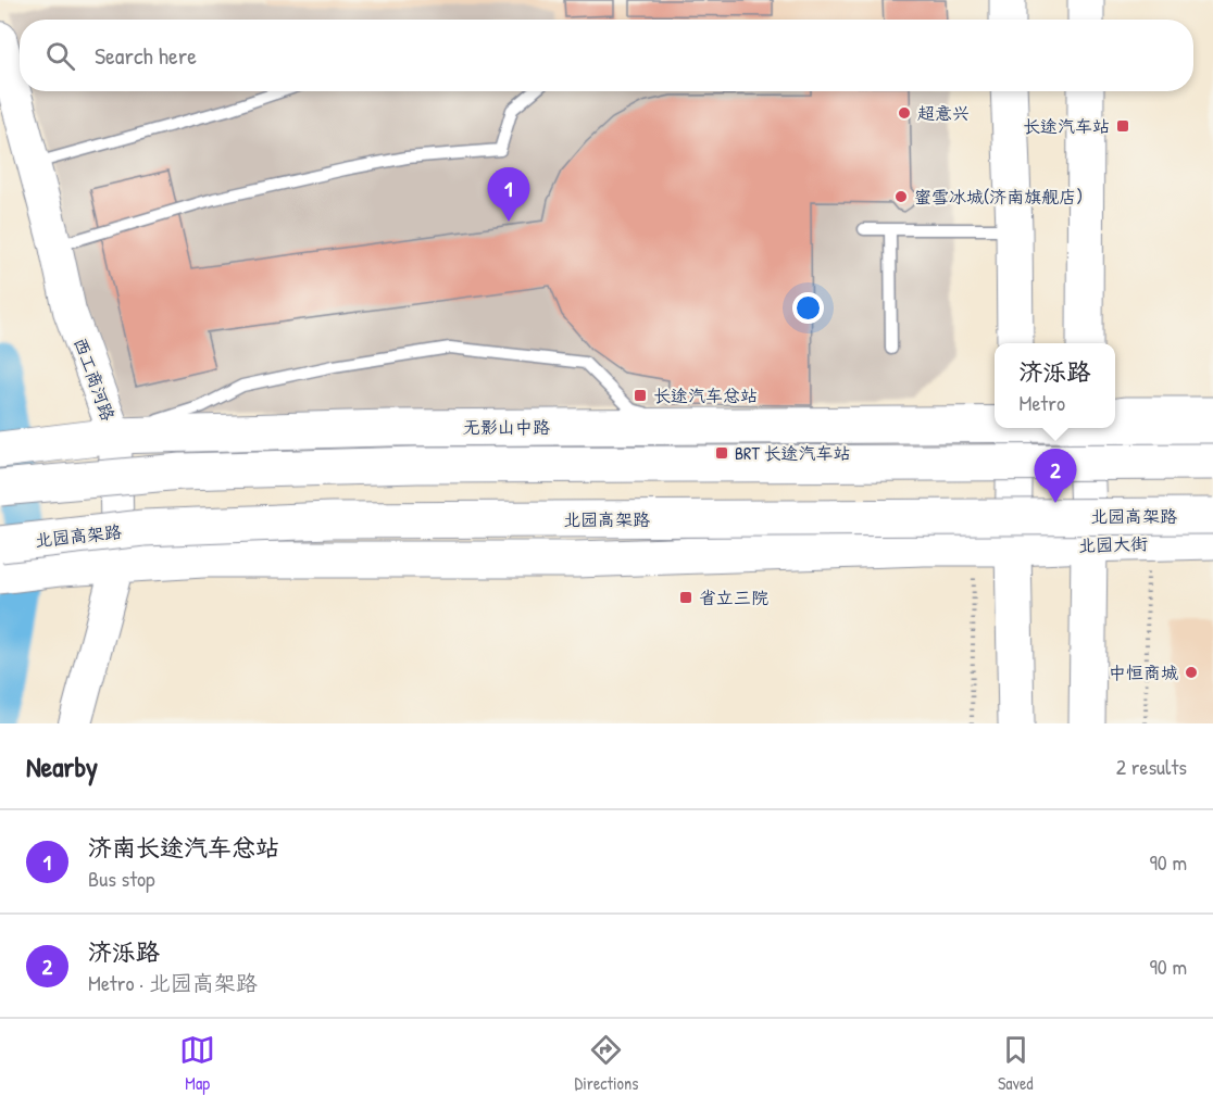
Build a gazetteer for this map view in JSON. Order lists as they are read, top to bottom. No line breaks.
{"streets":{"main road":["西工商河路","无影山中路","北园高架路","北园大街"]},"crossings":[["西工商河路","无影山中路"]],"places":{"other":["超意兴","蜜雪冰城(济南旗舰店)","中恒商城"],"transit":["长途汽车站","长途汽车总站","BRT 长途汽车站","省立三院"]},"page":{"search":"Search here","pins":["1","2"],"popup":["济泺路","Metro"],"heading":["Nearby","2 results"],"list":[{"mark":"1","name":"济南长途汽车总站","note":"Bus stop","value":"90 m"},{"mark":"2","name":"济泺路","note":"Metro · 北园高架路","value":"90 m"}],"nav":["Map","Directions","Saved"]}}
